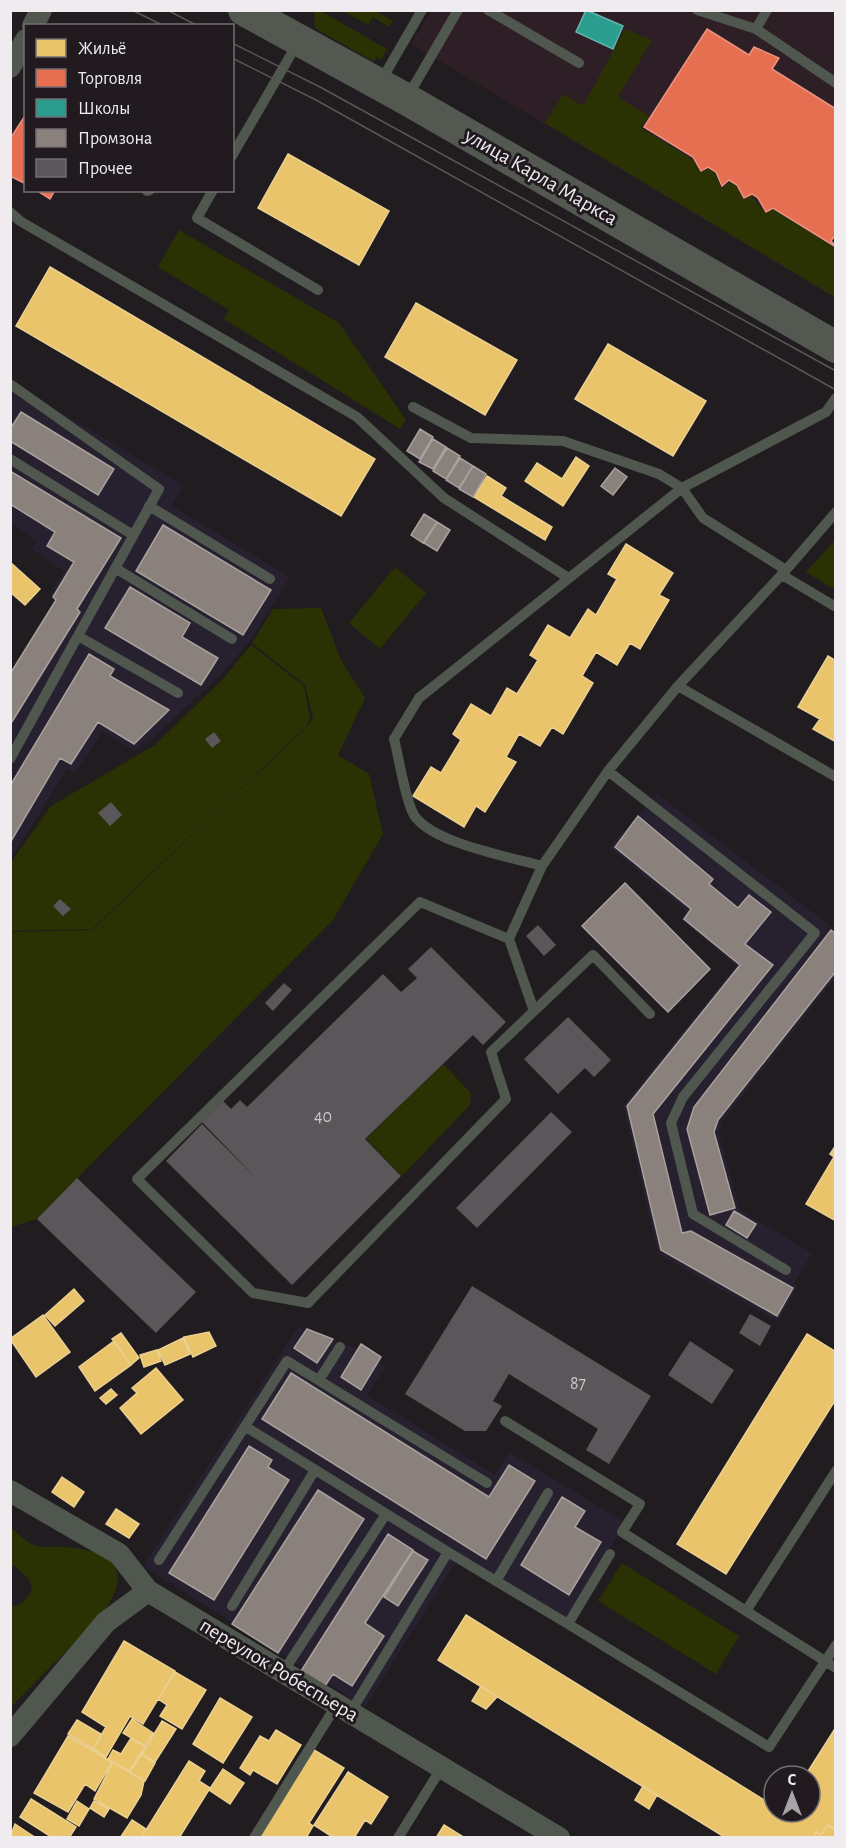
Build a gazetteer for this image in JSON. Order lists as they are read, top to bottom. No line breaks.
{"streets":{"main road":["улица Карла Маркса"],"street":["переулок Робеспьера"]},"house_numbers":["40","87"],"legend":["Жильё","Торговля","Школы","Промзона","Прочее"],"north":"top"}
